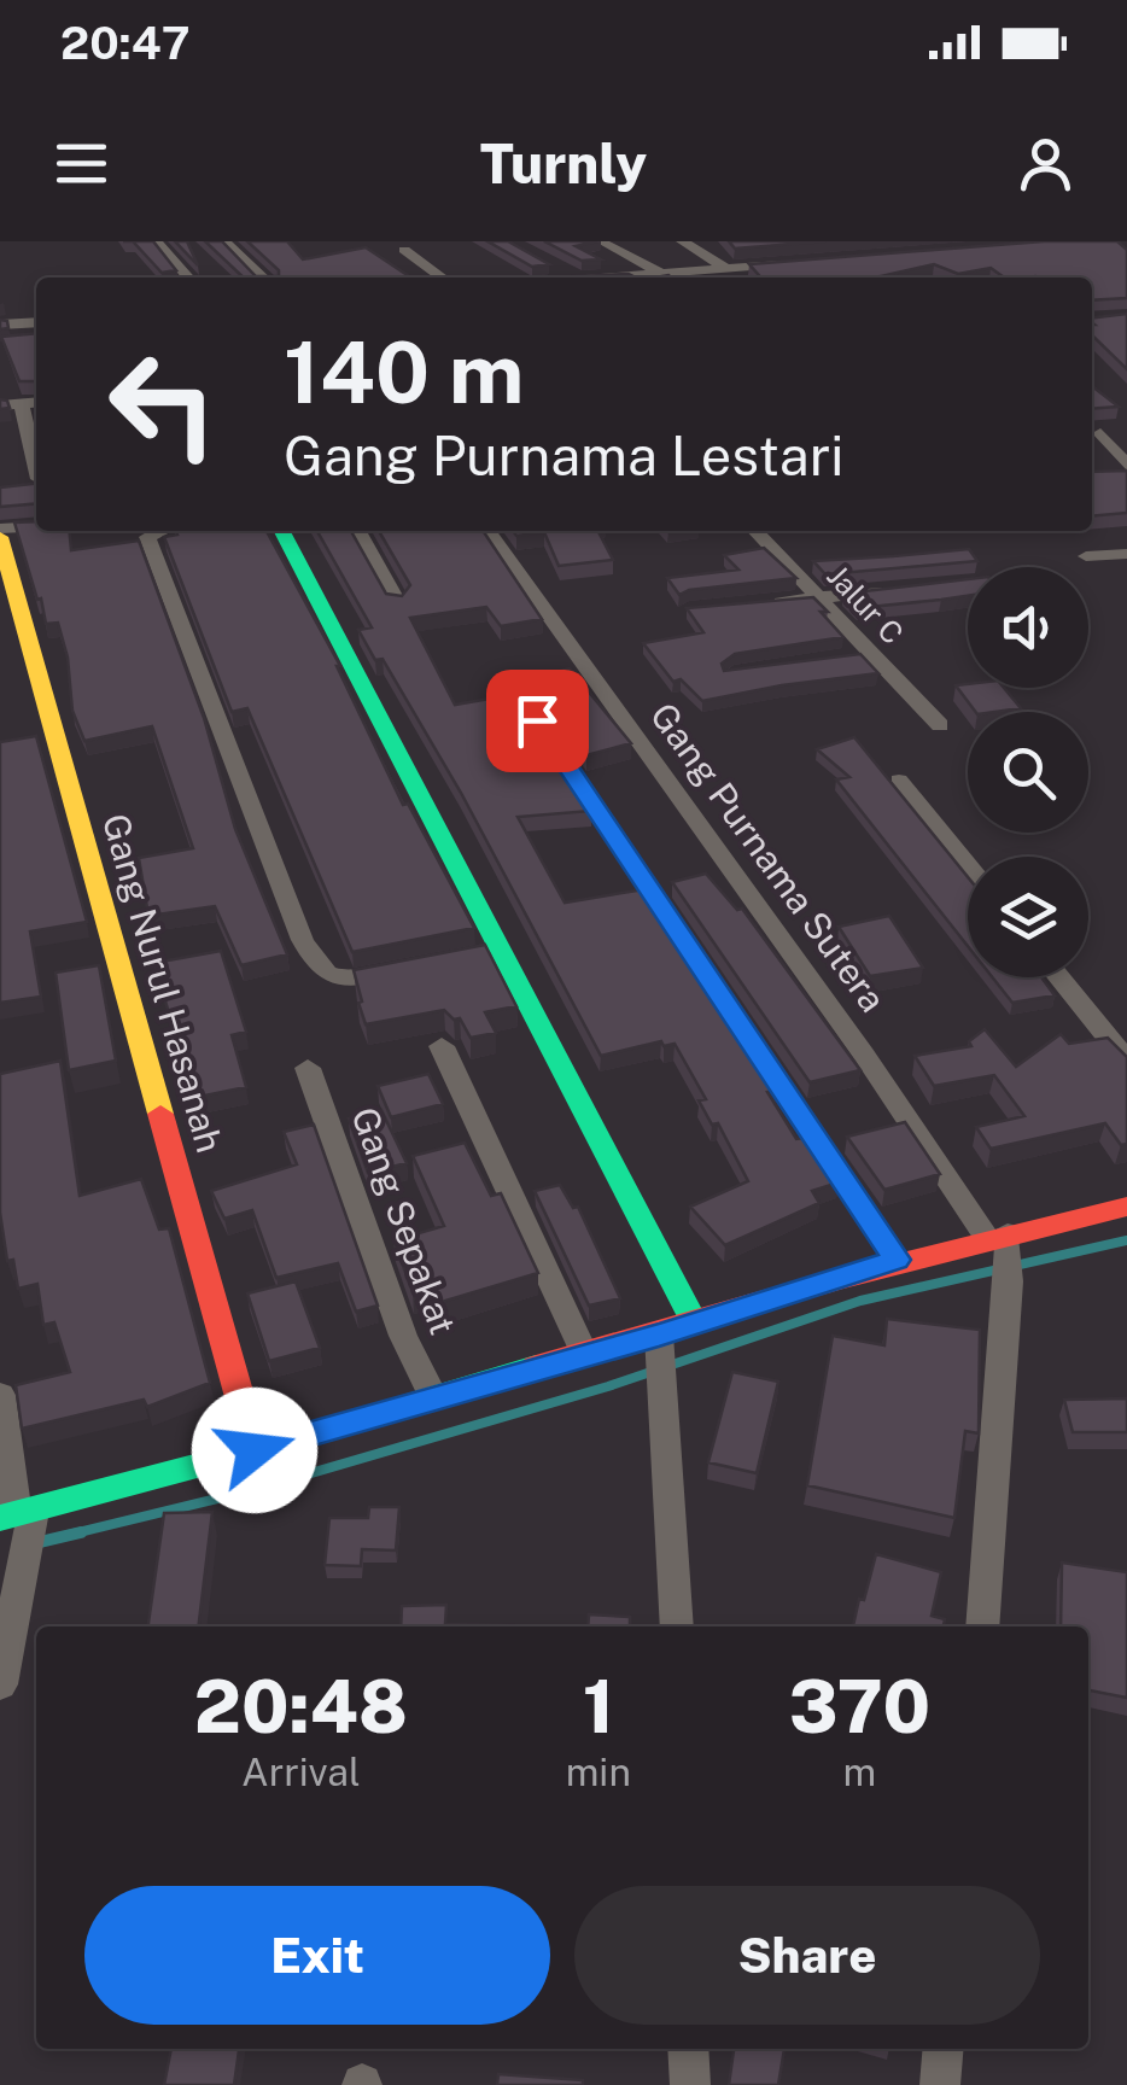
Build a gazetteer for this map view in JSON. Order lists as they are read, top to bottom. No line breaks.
{"streets":{"street":["Jalur C","Gang Purnama Sutera","Gang Nurul Hasanah","Gang Sepakat"]},"page":{"status":"20:47","header":"Turnly","turn":["140 m","Gang Purnama Lestari"],"eta":["20:48","Arrival","1","min","370","m"],"buttons":["Exit","Share"]}}
